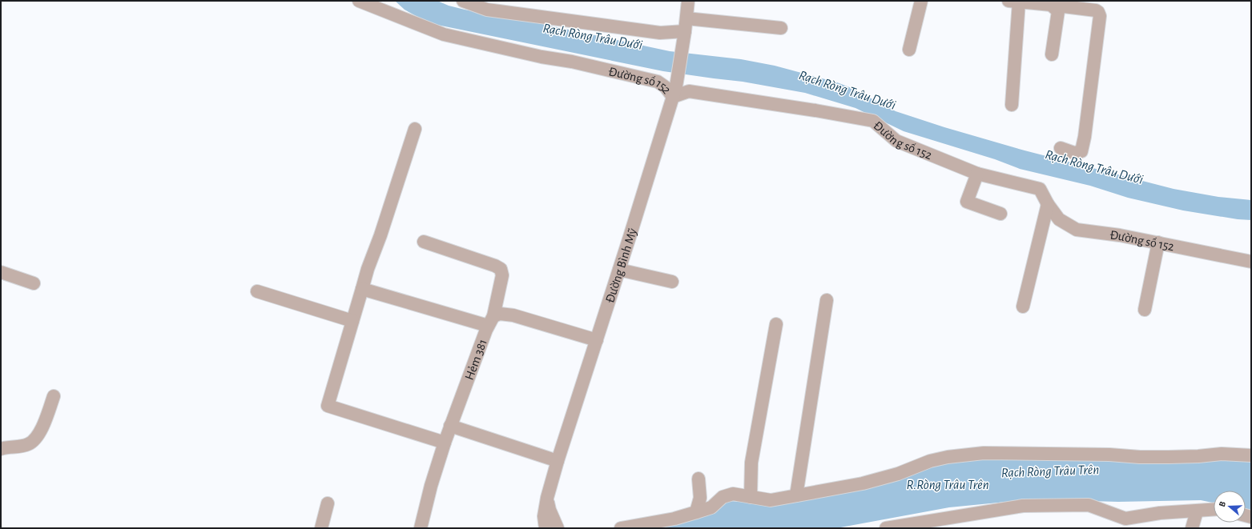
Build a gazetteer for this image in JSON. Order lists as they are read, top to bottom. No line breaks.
{"streets":{"street":["Đường số 152","Đường Bình Mỹ","Hẻm 381"]},"crossings":[["Đường số 152","Đường Bình Mỹ"]],"water":["Rạch Ròng Trâu Dưới","Rạch Ròng Trâu Trên","R.Ròng Trâu Trên"],"north":"left"}
